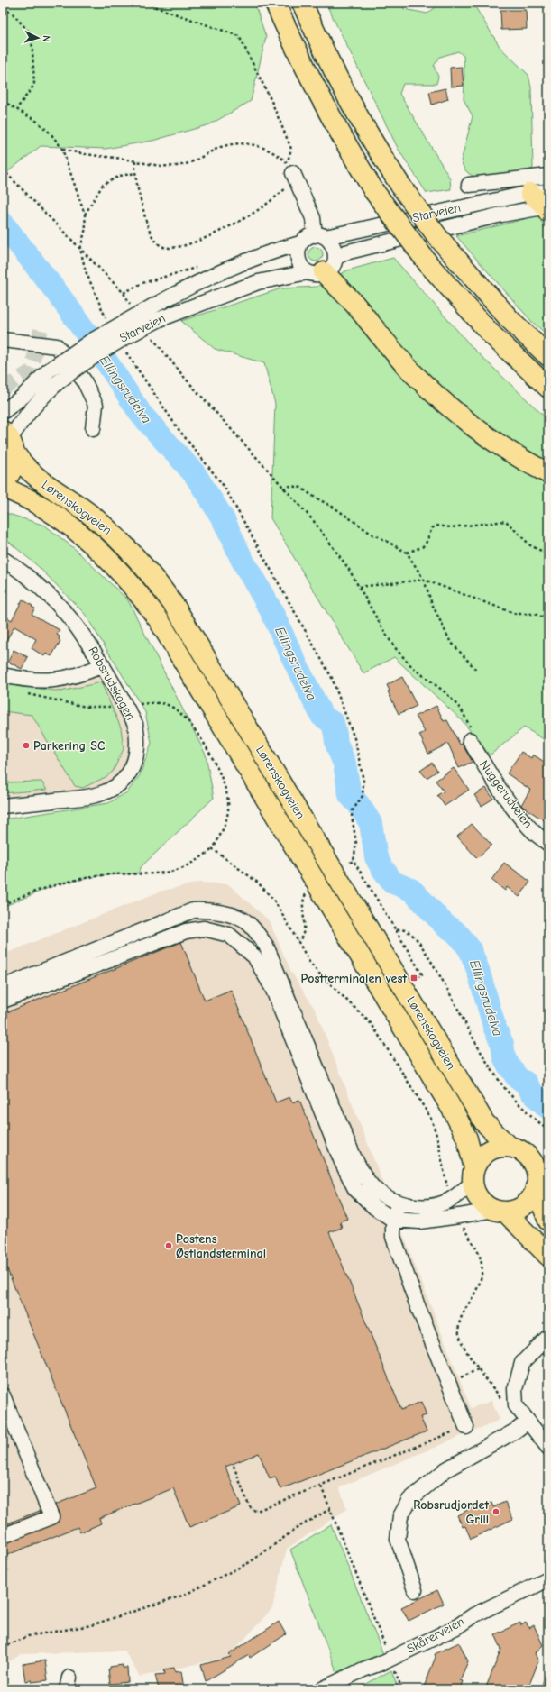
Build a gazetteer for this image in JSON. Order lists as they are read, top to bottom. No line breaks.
{"streets":{"highway":["Lørenskogveien"],"street":["Starveien","Robsrudskogen","Nuggerudveien","Skårerveien"]},"crossings":[["Starveien","Lørenskogveien"]],"water":["Ellingsrudelva"],"places":{"other":["Parkering SC","Postens Østlandsterminal","Robsrudjordet Grill"],"transit":["Postterminalen vest"]},"north":"right"}
